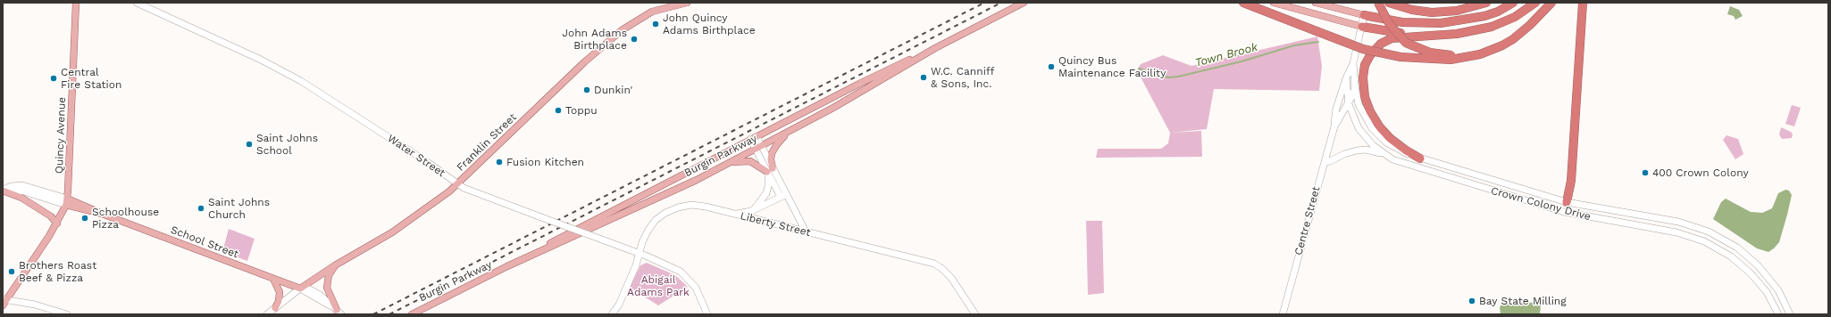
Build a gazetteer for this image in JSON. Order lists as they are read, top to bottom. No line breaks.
{"streets":{"main road":["Quincy Avenue","Franklin Street","Burgin Parkway","School Street"],"street":["Water Street","Crown Colony Drive","Centre Street","Liberty Street"]},"crossings":[["Quincy Avenue","School Street"],["Franklin Street","Water Street"],["Franklin Street","School Street"],["Water Street","Liberty Street"],["Crown Colony Drive","Centre Street"]],"water":["Town Brook"],"parks":["Abigail Adams Park"],"places":["John Quincy Adams Birthplace","John Adams Birthplace","Quincy Bus Maintenance Facility","W.C. Canniff & Sons, Inc.","Central Fire Station","Dunkin'","Toppu","Saint Johns School","Fusion Kitchen","400 Crown Colony","Saint Johns Church","Schoolhouse Pizza","Brothers Roast Beef & Pizza","Bay State Milling"]}
